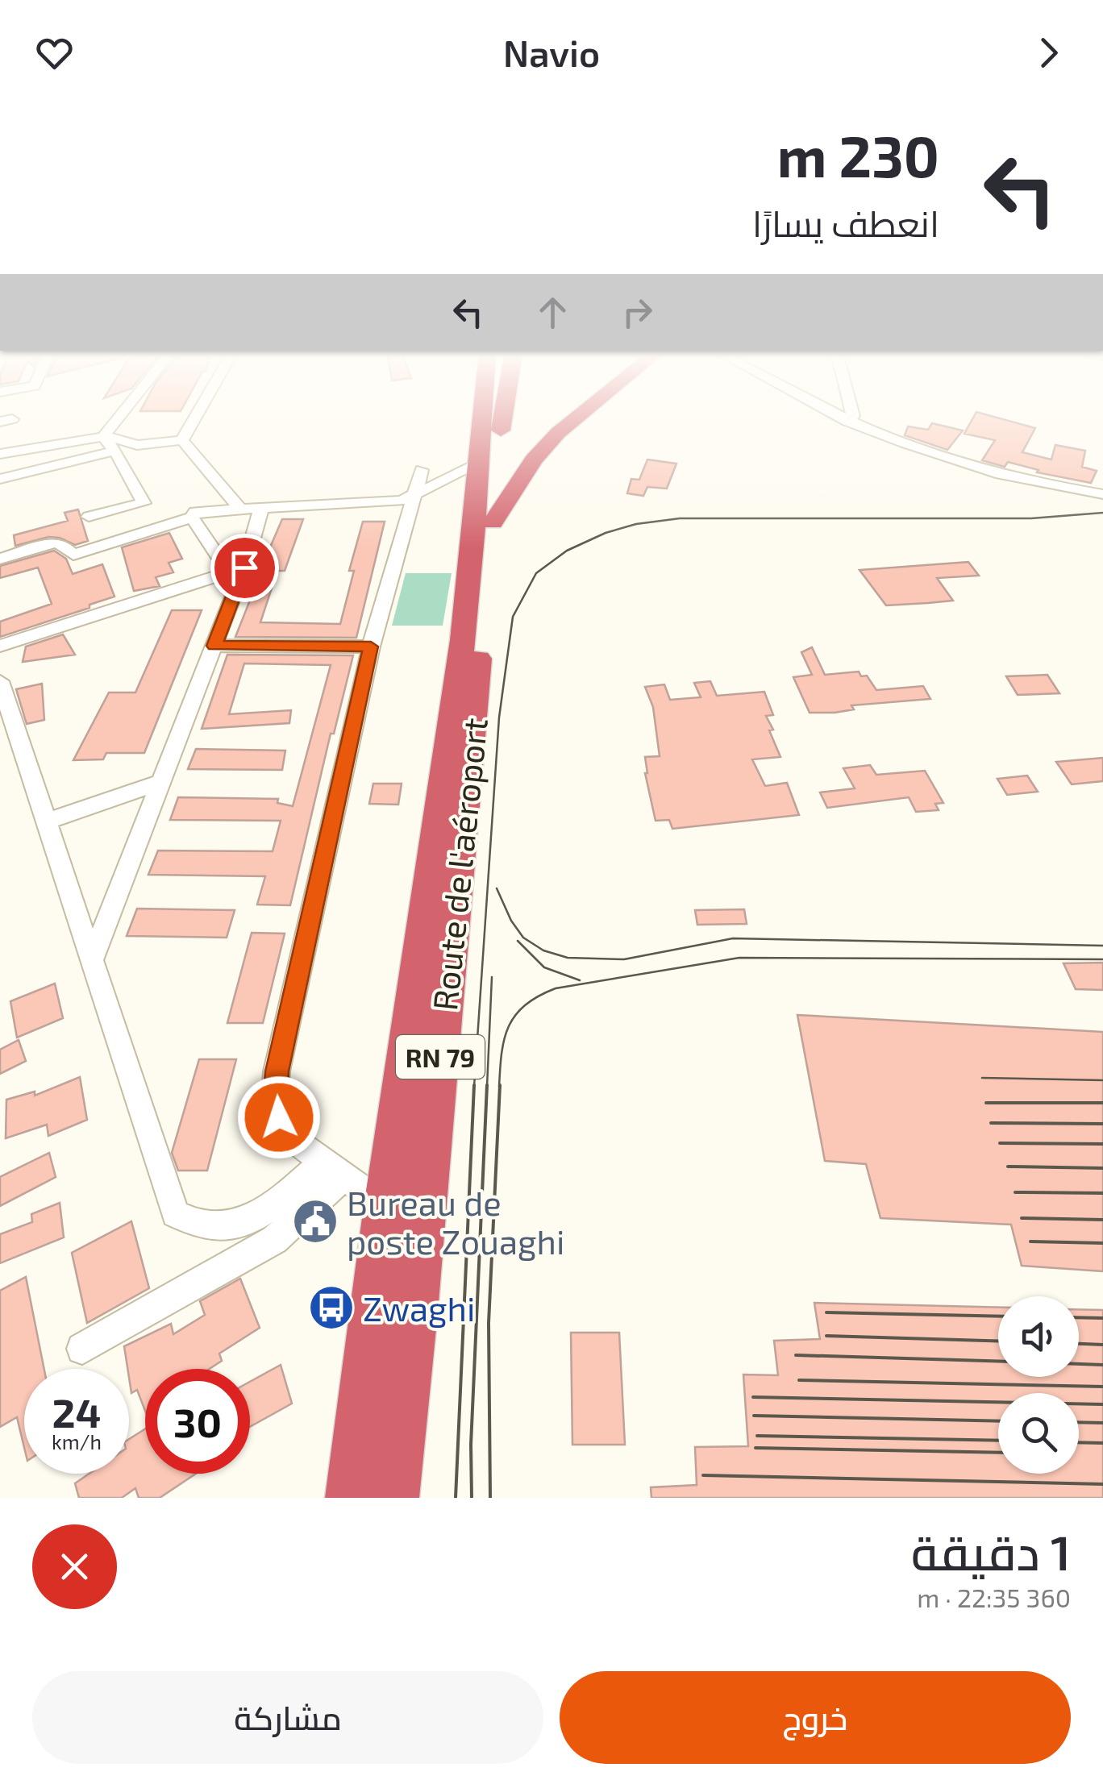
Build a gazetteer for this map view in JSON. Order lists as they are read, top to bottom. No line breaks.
{"streets":{"highway":["Route de l'aéroport","RN 79"]},"crossings":[["Route de l'aéroport","RN 79"]],"places":{"public building":["Bureau de poste Zouaghi"],"bus stop":["Zwaghi"]},"page":{"header":"Navio","turn":["230 m","انعطف يسارًا"],"speed":"24 km/h","limit":"30","heading":["1 دقيقة","360 m · 22:35"],"buttons":["خروج","مشاركة"]}}
